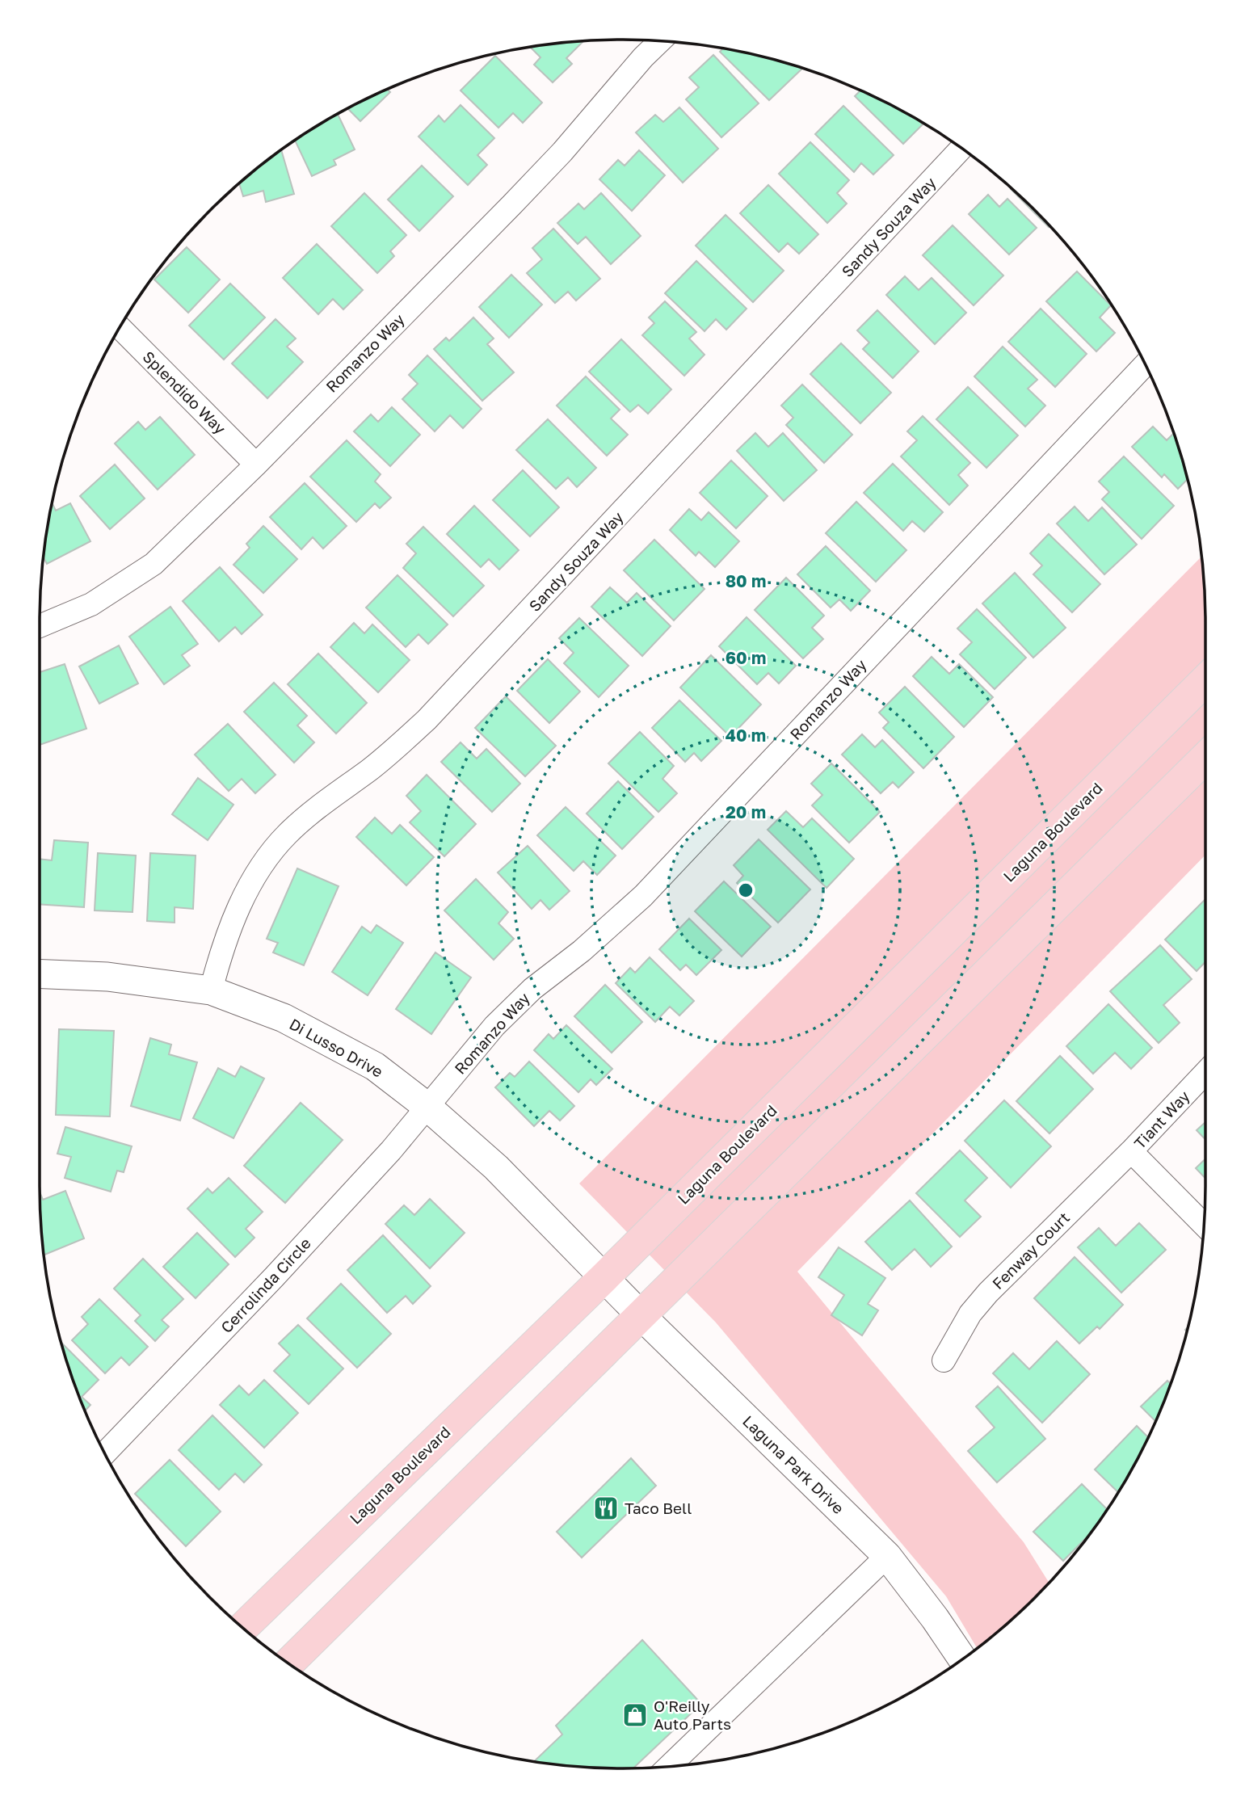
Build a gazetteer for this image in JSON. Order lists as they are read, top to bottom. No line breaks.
{"streets":{"main road":["Laguna Boulevard"],"street":["Sandy Souza Way","Romanzo Way","Splendido Way","Di Lusso Drive","Tiant Way","Fenway Court","Cerrolinda Circle","Laguna Park Drive"]},"crossings":[["Sandy Souza Way","Di Lusso Drive"],["Romanzo Way","Splendido Way"],["Romanzo Way","Di Lusso Drive"],["Romanzo Way","Cerrolinda Circle"],["Laguna Boulevard","Di Lusso Drive"],["Laguna Boulevard","Laguna Park Drive"],["Di Lusso Drive","Cerrolinda Circle"],["Di Lusso Drive","Laguna Park Drive"],["Tiant Way","Fenway Court"]],"places":{"restaurant":["Taco Bell"],"shop":["O'Reilly Auto Parts"]},"rings":["80 m","60 m","40 m","20 m"]}
